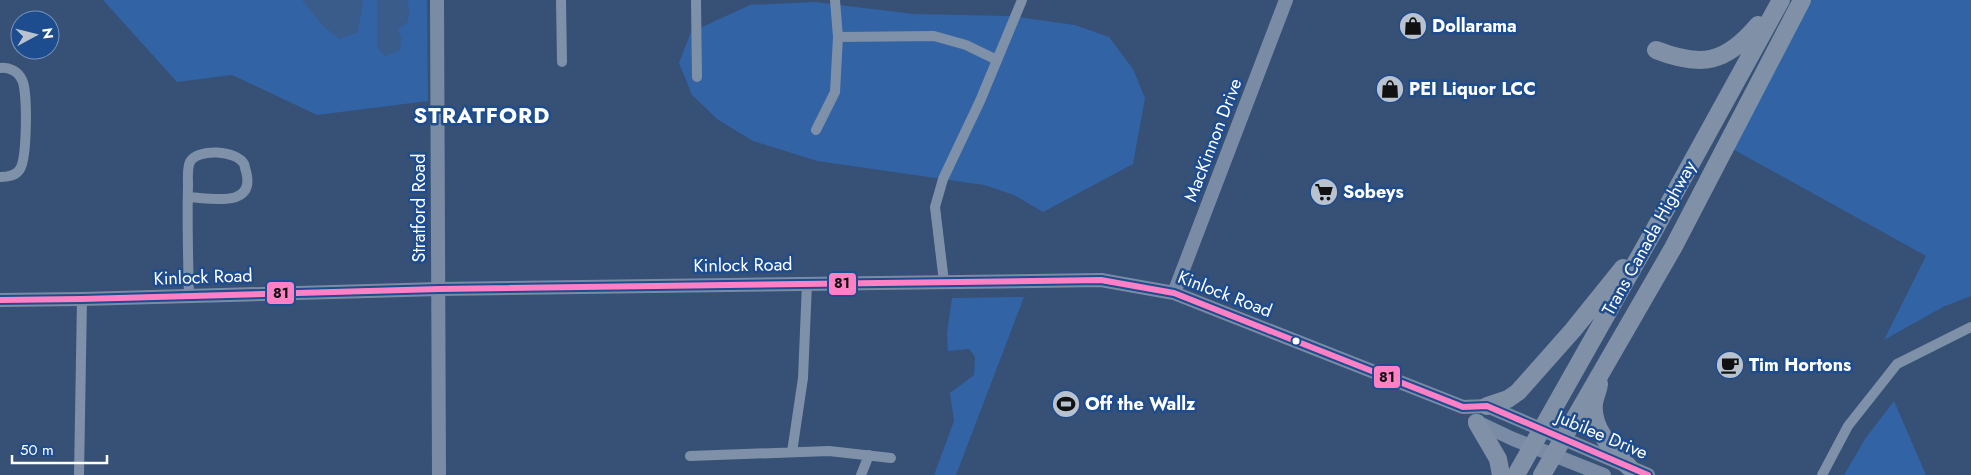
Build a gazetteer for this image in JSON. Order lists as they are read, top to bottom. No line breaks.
{"streets":{"highway":["Trans Canada Highway"],"street":["MacKinnon Drive","Stratford Road","Kinlock Road","Jubilee Drive"]},"crossings":[["MacKinnon Drive","Kinlock Road"],["Stratford Road","Kinlock Road"],["Trans Canada Highway","Kinlock Road"],["Trans Canada Highway","Jubilee Drive"],["Kinlock Road","Jubilee Drive"]],"districts":["STRATFORD"],"places":{"shop":["Dollarama","PEI Liquor LCC"],"supermarket":["Sobeys"],"cafe":["Tim Hortons"],"sports":["Off the Wallz"]},"lines":["transit line 81"],"scale_bar":"50 m","north":"right"}
